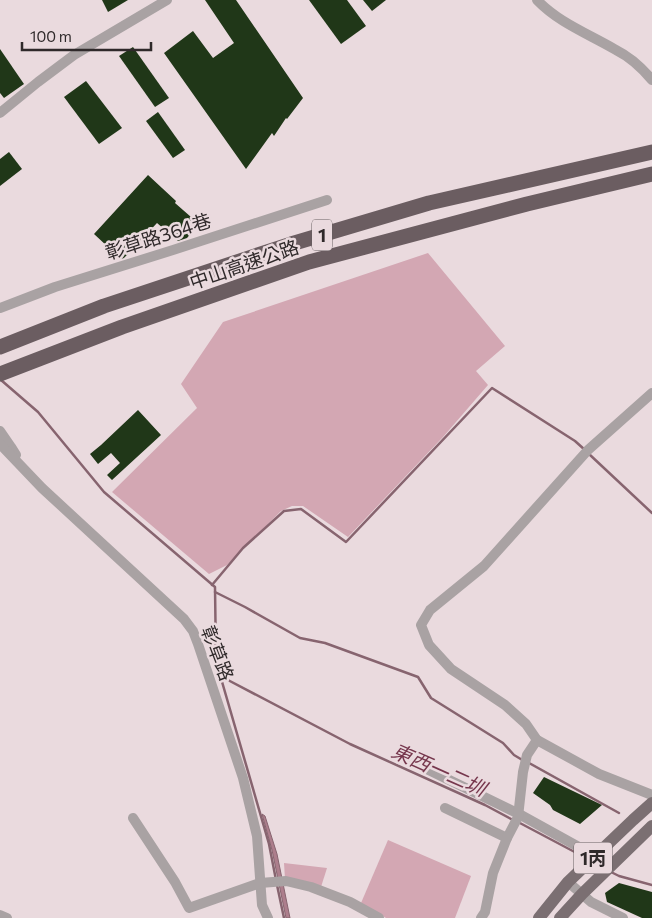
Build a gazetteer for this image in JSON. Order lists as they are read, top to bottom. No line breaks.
{"streets":{"highway":["1","中山高速公路"],"main road":["1丙"],"street":["彰草路364巷","彰草路"]},"water":["東西一二圳"],"scale_bar":"100 m"}
